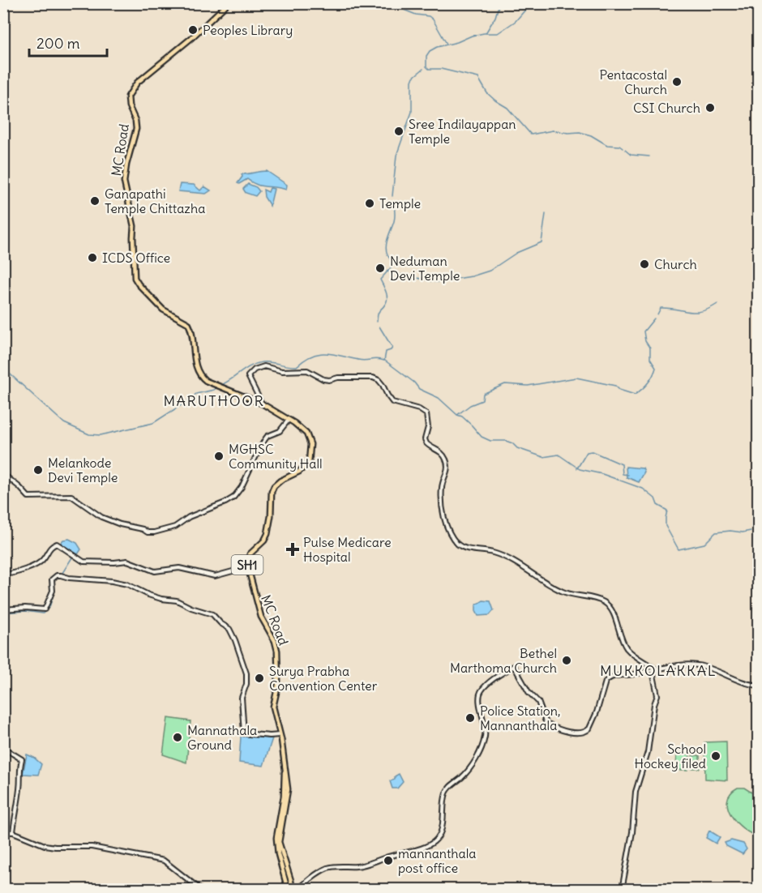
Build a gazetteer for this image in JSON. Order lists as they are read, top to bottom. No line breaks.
{"streets":{"main road":["MC Road","SH1"]},"districts":["MARUTHOOR","MUKKOLAKKAL"],"places":{"other":["Peoples Library","Pentacostal Church","CSI Church","Sree Indilayappan Temple","Ganapathi Temple Chittazha","Temple","ICDS Office","Church","Neduman Devi Temple","MGHSC Community Hall","Melankode Devi Temple","Bethel Marthoma Church","Surya Prabha Convention Center","Police Station, Mannanthala","Mannathala Ground","School Hockey filed","mannanthala post office"],"health":["Pulse Medicare Hospital"]},"scale_bar":"200 m"}
